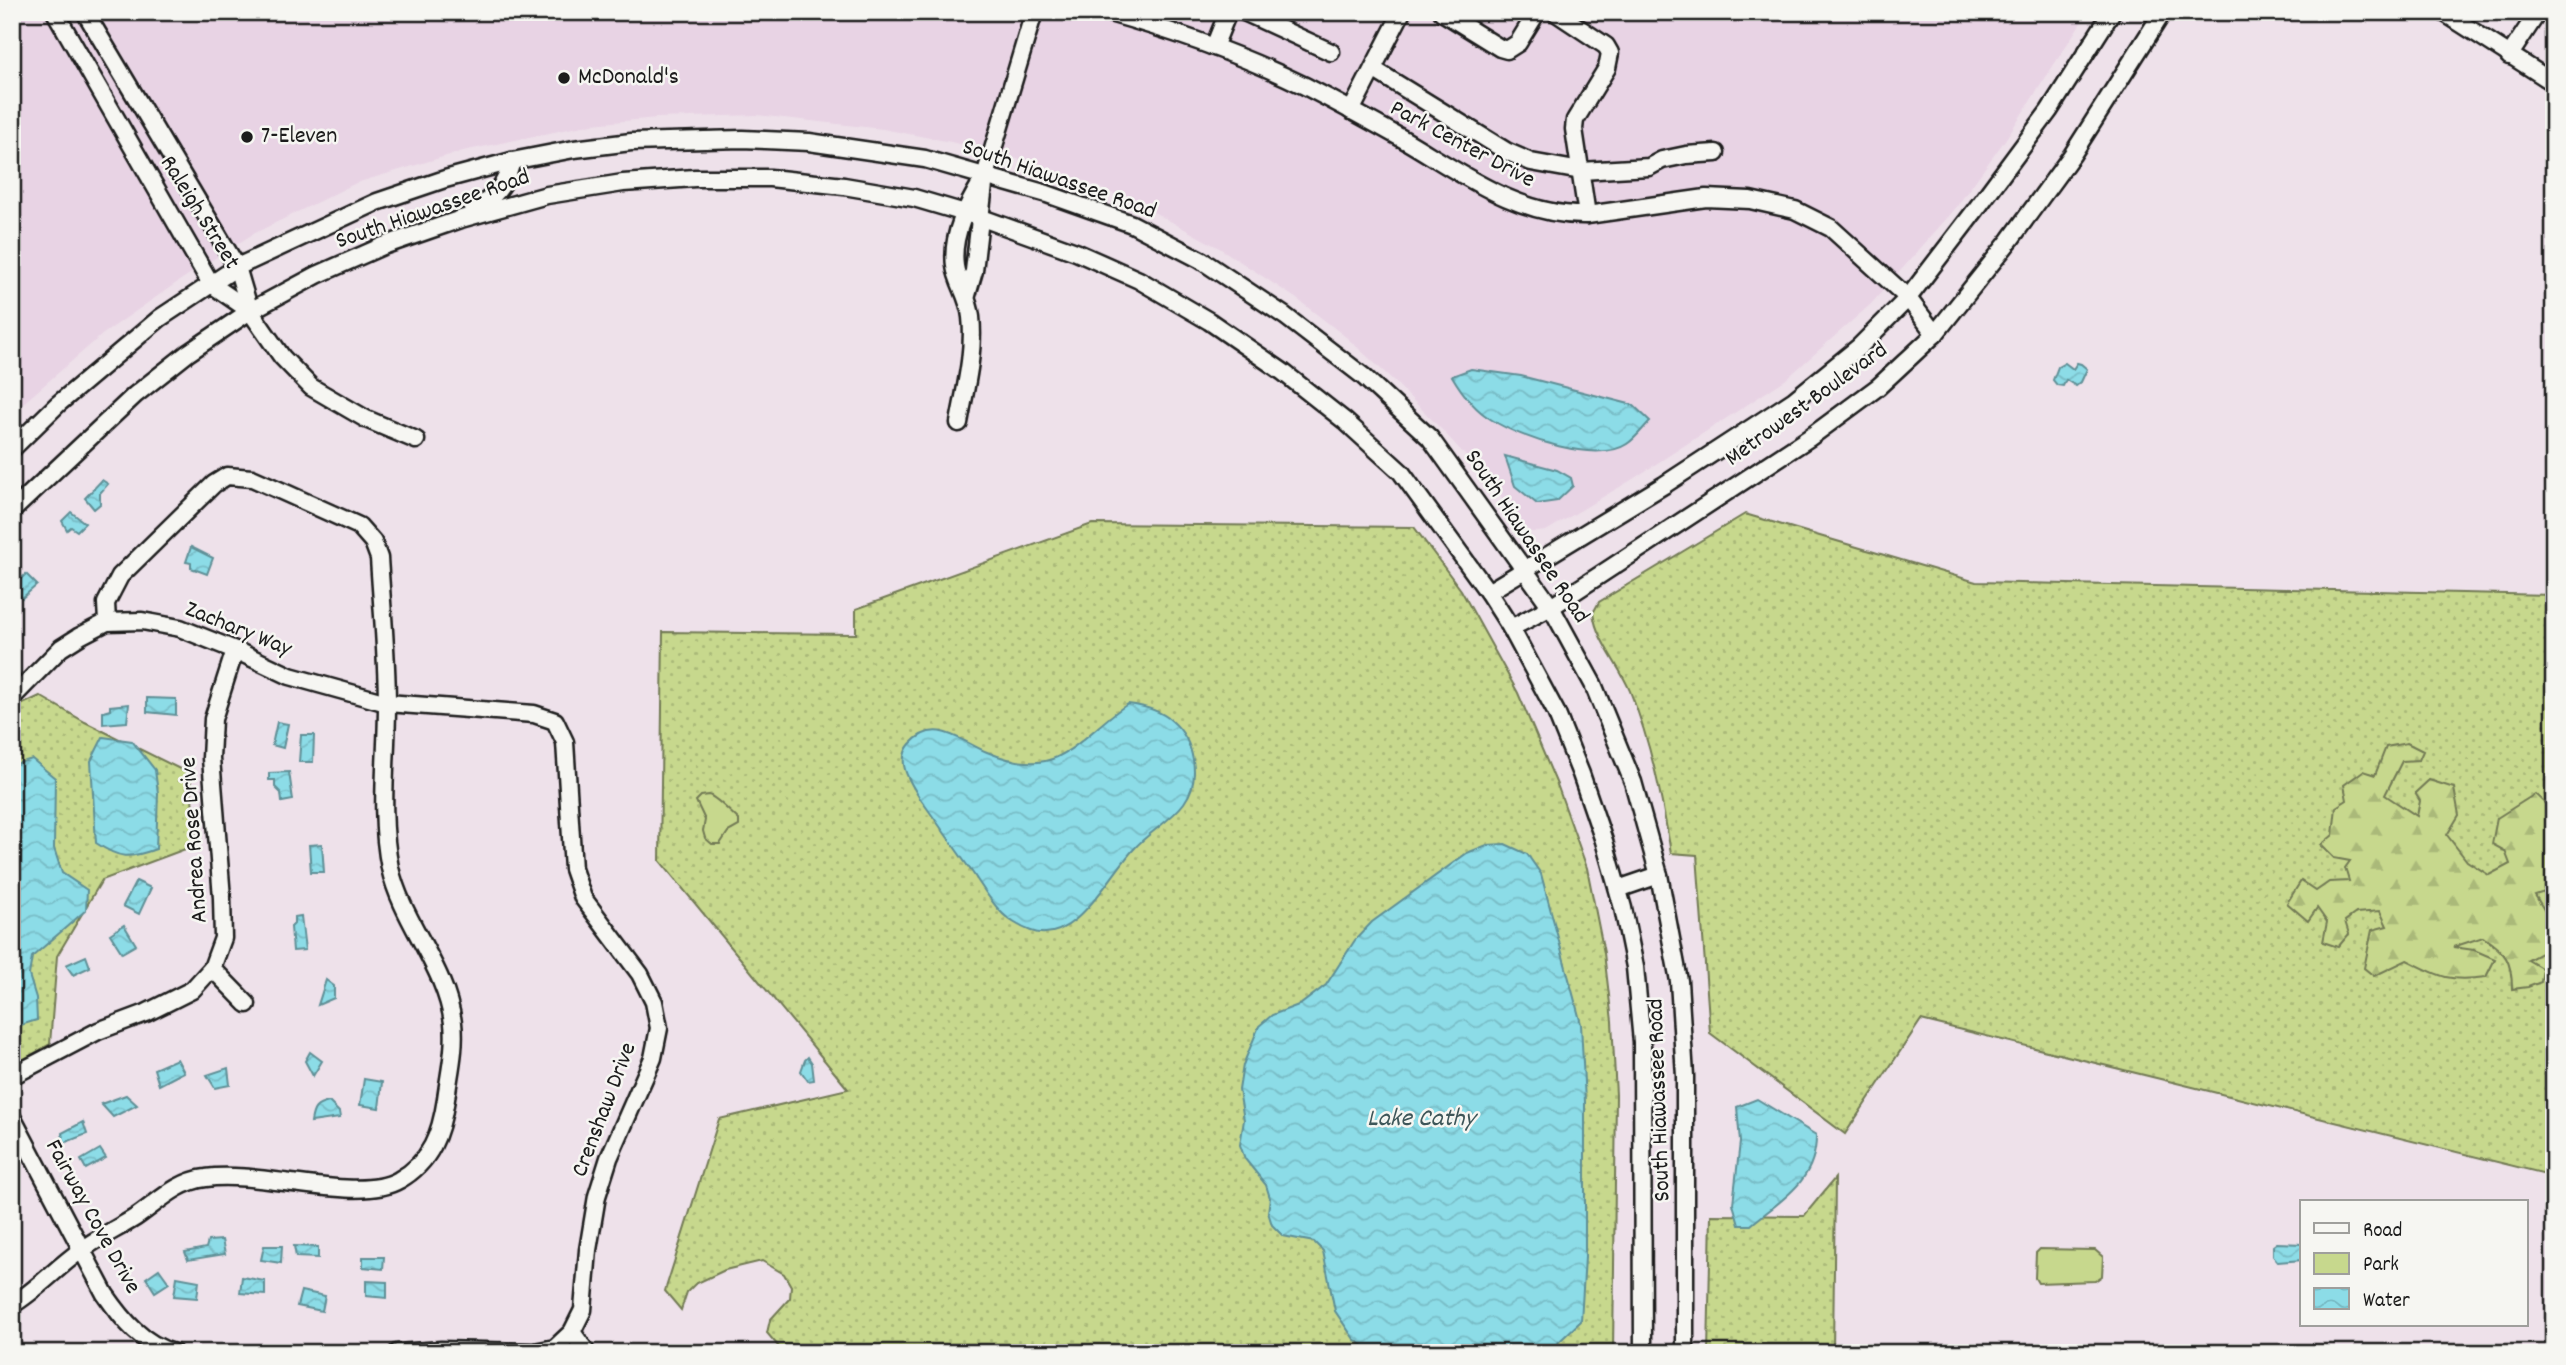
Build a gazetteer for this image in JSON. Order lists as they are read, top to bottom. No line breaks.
{"streets":{"street":["Park Center Drive","South Hiawassee Road","Raleigh Street","Metrowest Boulevard","Zachary Way","Andrea Rose Drive","Crenshaw Drive","Fairway Cove Drive"]},"crossings":[["Park Center Drive","Metrowest Boulevard"],["South Hiawassee Road","Raleigh Street"],["South Hiawassee Road","Metrowest Boulevard"],["Zachary Way","Andrea Rose Drive"],["Zachary Way","Crenshaw Drive"]],"water":["Lake Cathy"],"places":["McDonald's","7-Eleven"],"legend":["Road","Park","Water"]}
